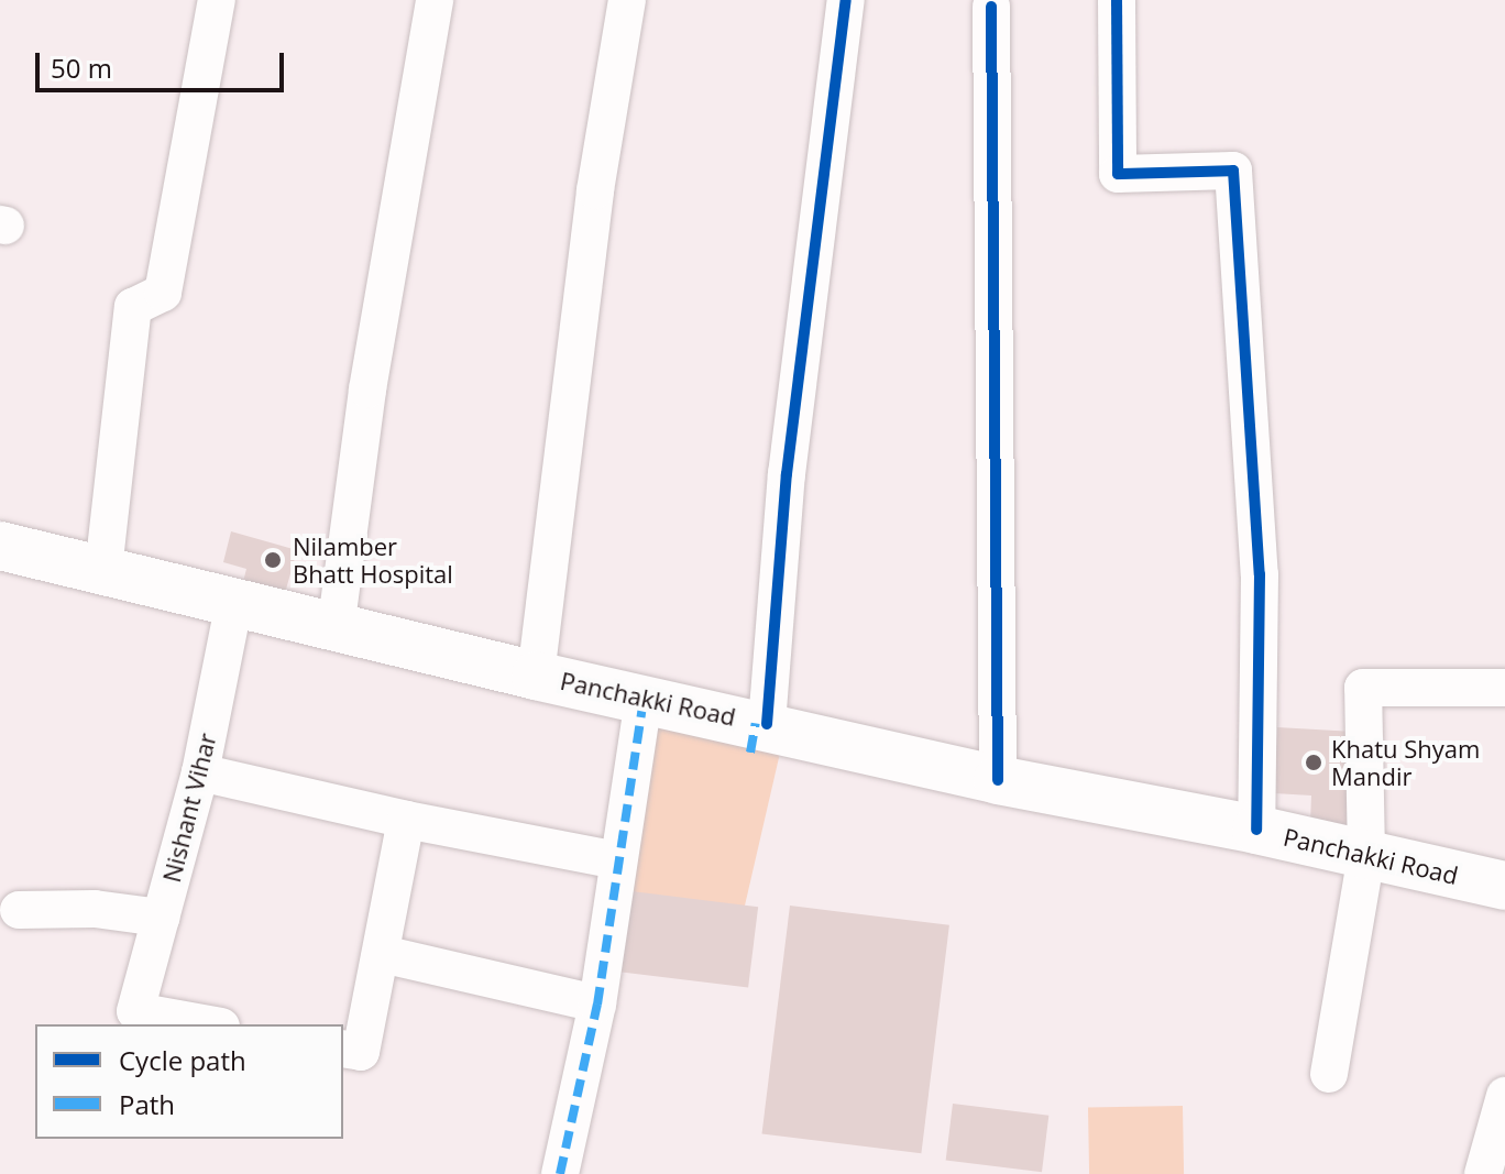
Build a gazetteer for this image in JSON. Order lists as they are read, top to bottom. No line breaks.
{"streets":{"main road":["Panchakki Road"],"street":["Nishant Vihar"]},"crossings":[["Panchakki Road","Nishant Vihar"]],"places":["Nilamber Bhatt Hospital","Khatu Shyam Mandir"],"legend":["Cycle path","Path"],"scale_bar":"50 m"}
